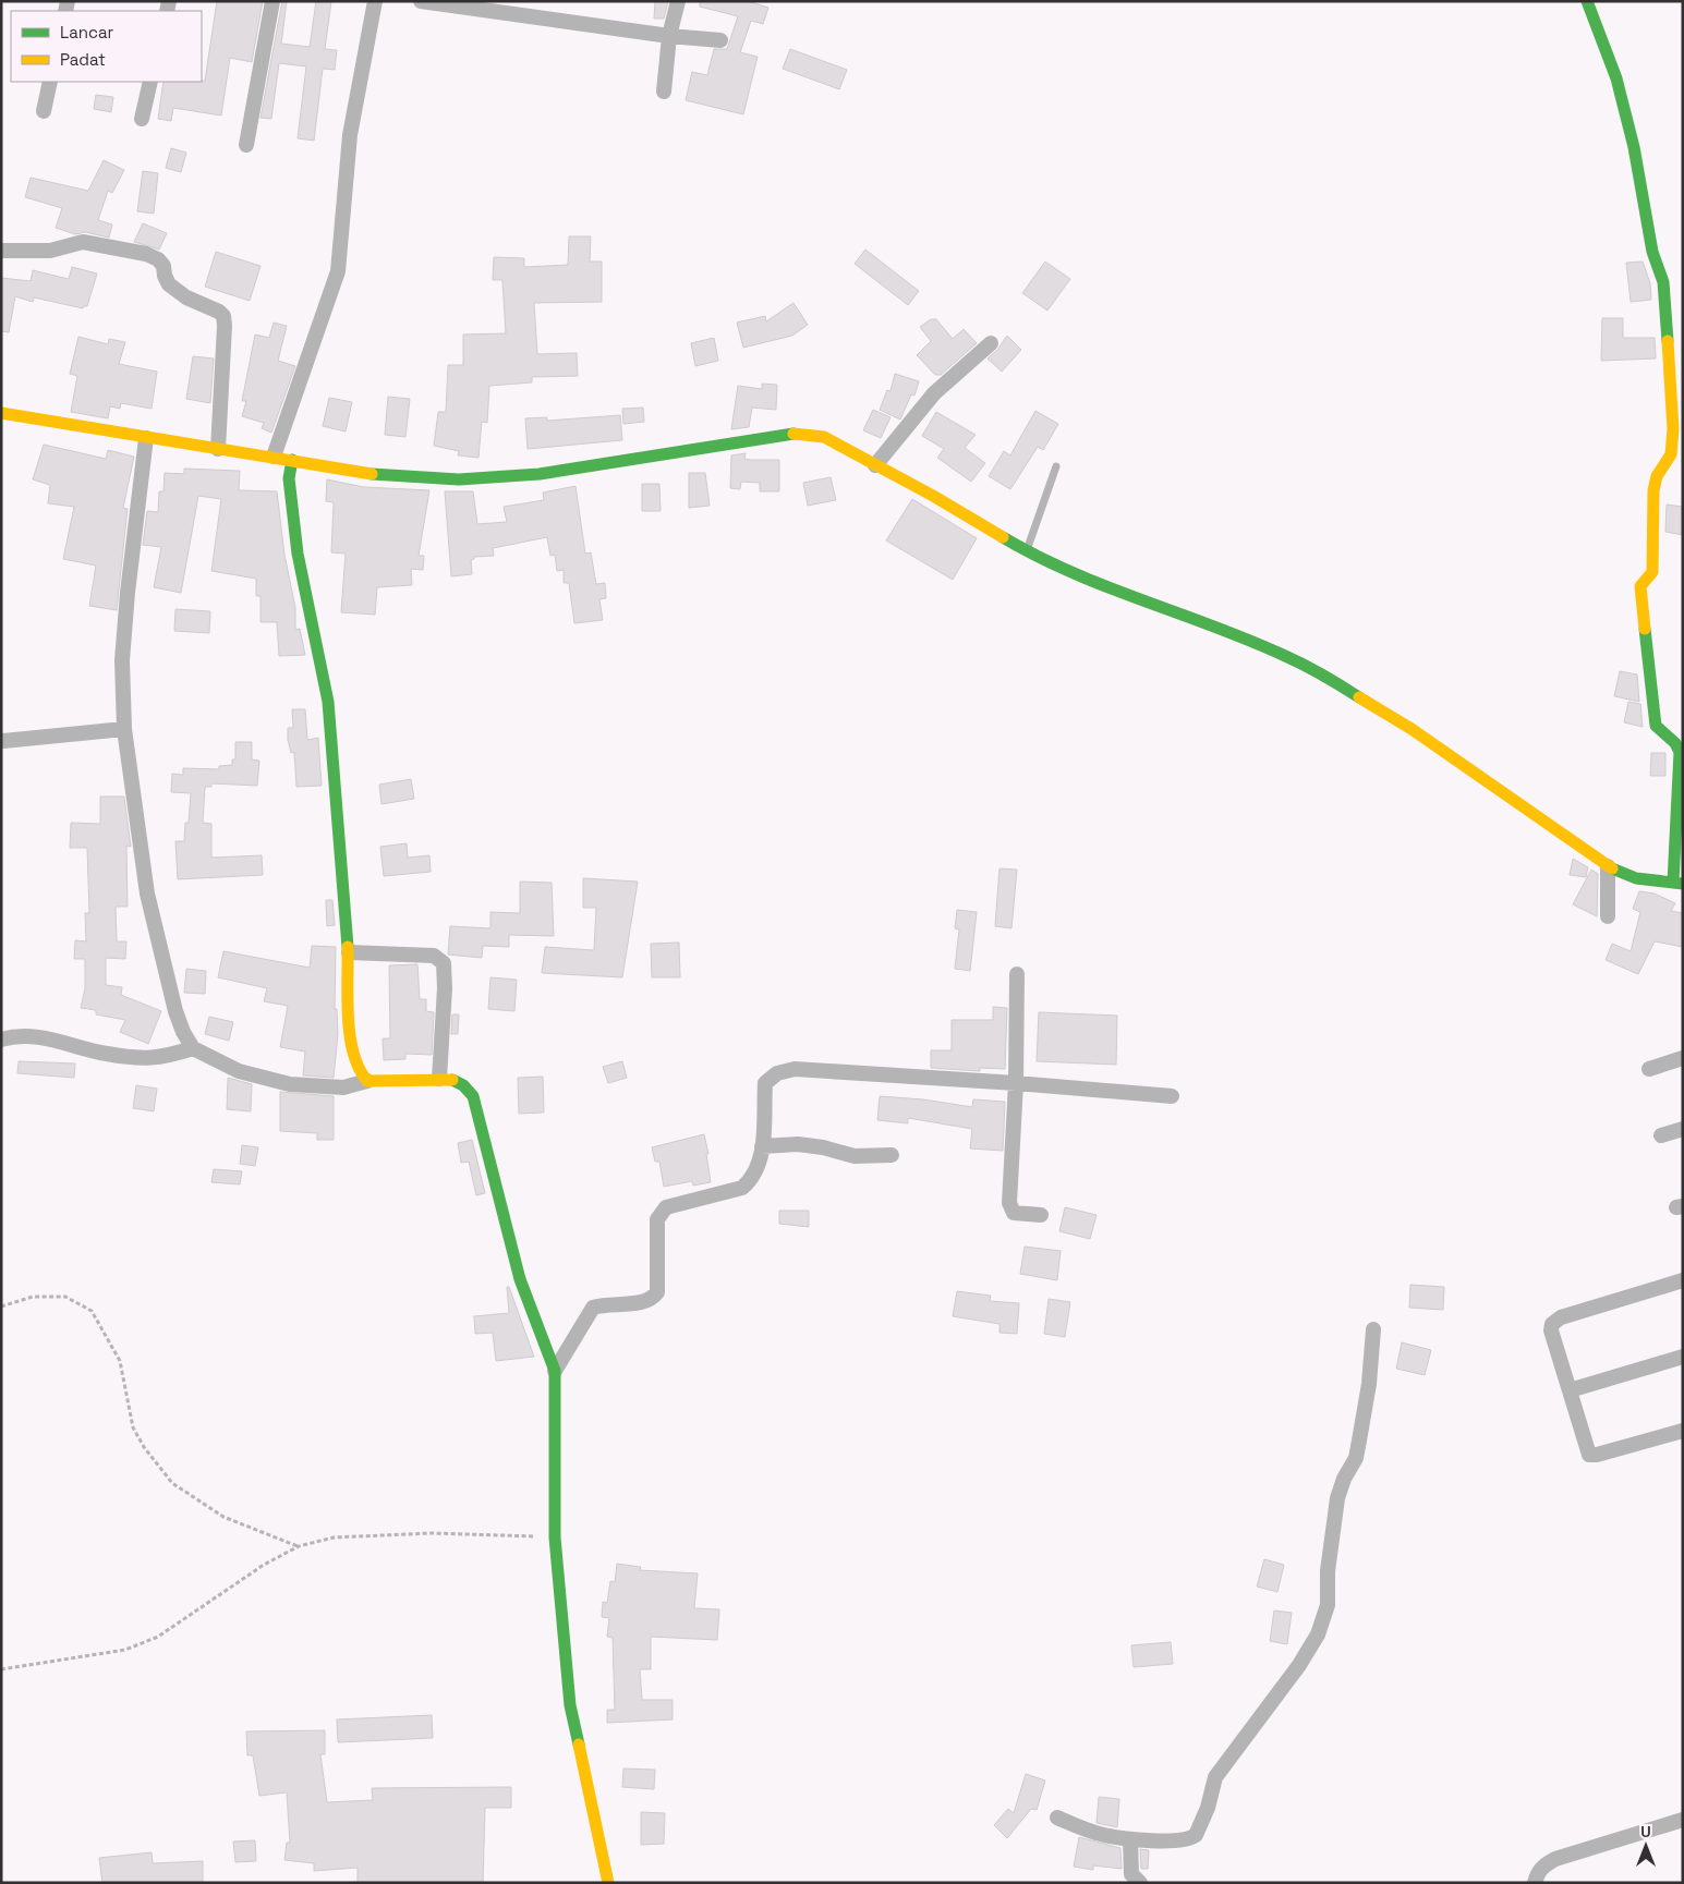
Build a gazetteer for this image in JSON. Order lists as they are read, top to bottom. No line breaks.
{"legend":["Lancar","Padat"],"north":"top"}
